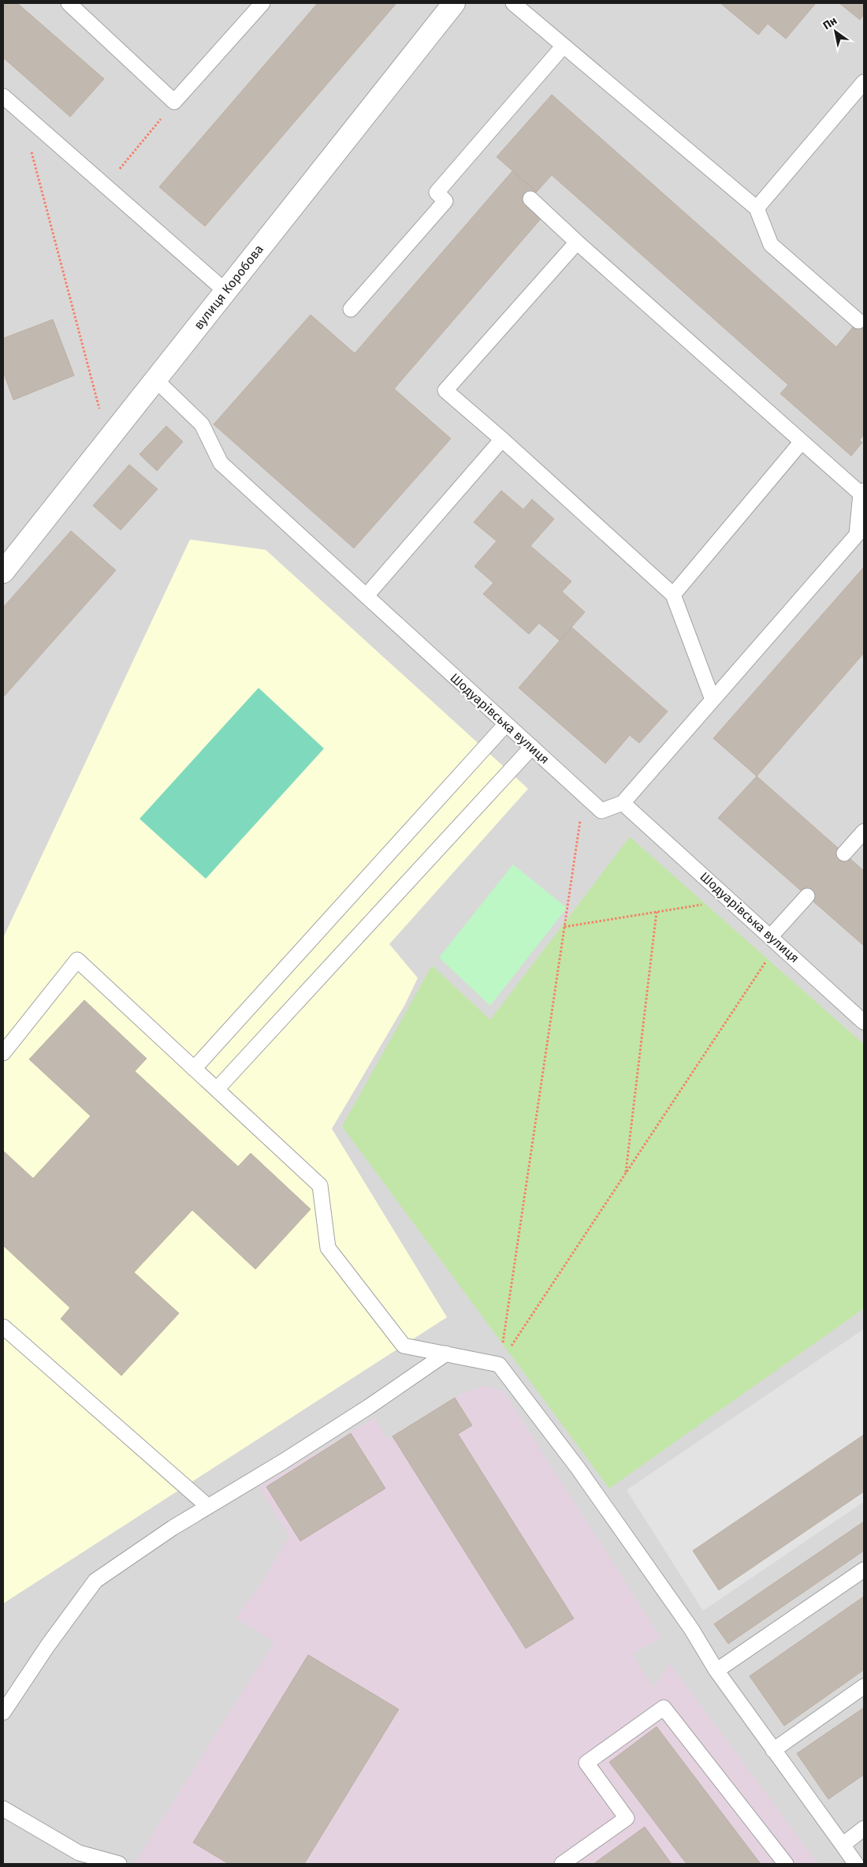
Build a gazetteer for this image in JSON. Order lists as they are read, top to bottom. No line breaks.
{"streets":{"street":["вулиця Коробова"],"lane":["Шодуарівська вулиця"]},"crossings":[["вулиця Коробова","Шодуарівська вулиця"]],"north":"top left"}
